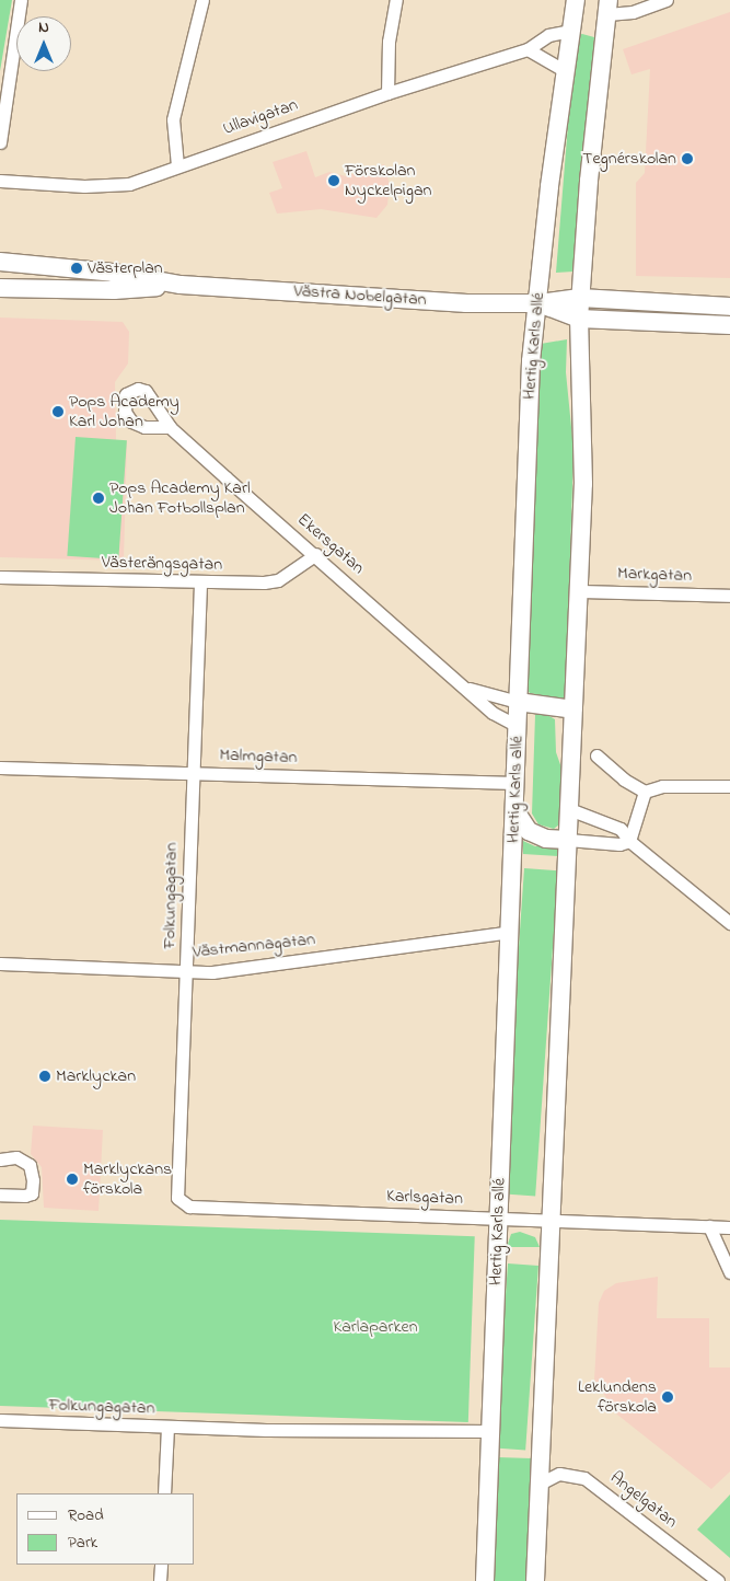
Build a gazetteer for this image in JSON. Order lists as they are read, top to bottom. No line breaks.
{"streets":{"main road":["Västra Nobelgatan","Hertig Karls allé"],"street":["Ullavigatan","Ekersgatan","Västerängsgatan","Markgatan","Malmgatan","Folkungagatan","Västmannagatan","Karlsgatan","Angelgatan"]},"crossings":[["Ullavigatan","Hertig Karls allé"],["Västra Nobelgatan","Hertig Karls allé"],["Hertig Karls allé","Ekersgatan"],["Hertig Karls allé","Malmgatan"],["Hertig Karls allé","Västmannagatan"],["Hertig Karls allé","Karlsgatan"],["Ekersgatan","Västerängsgatan"],["Västerängsgatan","Folkungagatan"],["Malmgatan","Folkungagatan"],["Folkungagatan","Västmannagatan"],["Folkungagatan","Karlsgatan"]],"parks":["Karlaparken"],"places":["Tegnérskolan","Förskolan Nyckelpigan","Västerplan","Pops Academy Karl Johan","Pops Academy Karl Johan Fotbollsplan","Marklyckan","Marklyckans förskola","Leklundens förskola"],"legend":["Road","Park"],"north":"top"}
